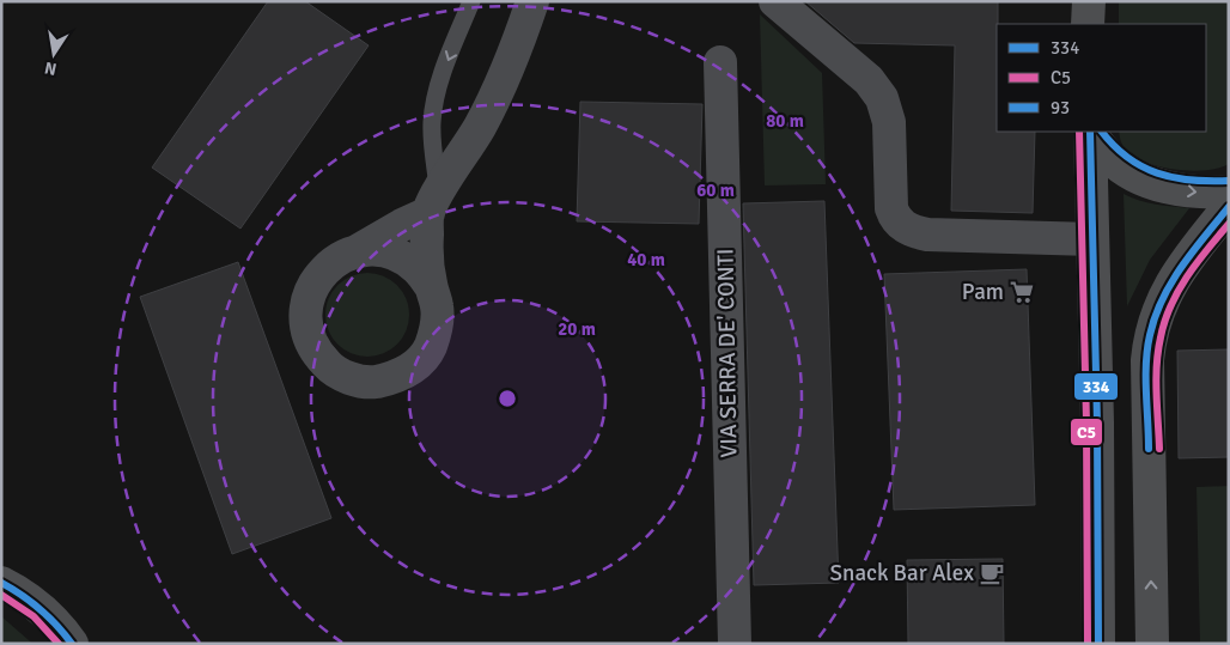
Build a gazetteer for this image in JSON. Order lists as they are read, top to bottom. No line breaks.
{"streets":{"street":["VIA SERRA DE' CONTI"]},"places":{"supermarket":["Pam"],"cafe":["Snack Bar Alex"]},"lines":["transit line 334","transit line C5","transit line 93"],"legend":["334","C5","93"],"north":"bottom","rings":["80 m","60 m","40 m","20 m"]}
